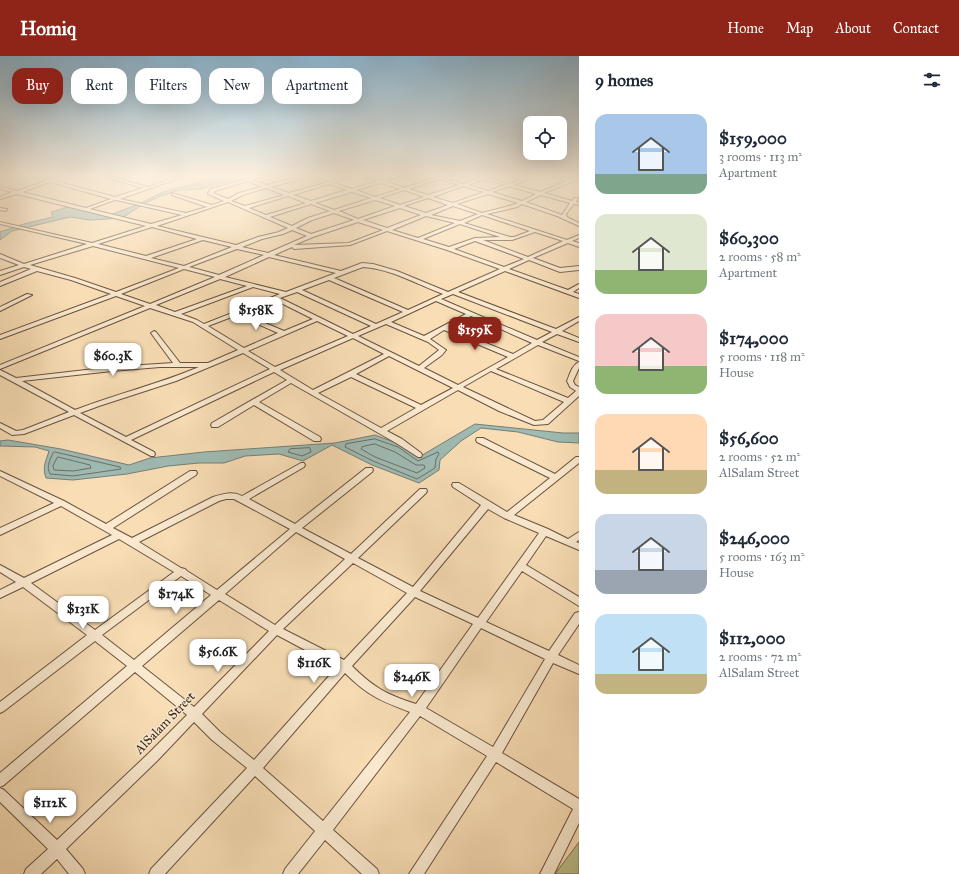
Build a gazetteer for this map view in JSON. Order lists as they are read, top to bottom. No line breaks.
{"streets":{"street":["AlSalam Street"]},"page":{"header":"Homiq","nav":["Home","Map","About","Contact"],"heading":"9 homes","chip":["Buy","Rent","Filters","New","Apartment"],"list":[{"name":"$159,000","note":"3 rooms · 113 m² · Apartment"},{"name":"$60,300","note":"2 rooms · 58 m² · Apartment"},{"name":"$174,000","note":"5 rooms · 118 m² · House"},{"name":"$56,600","note":"2 rooms · 52 m² · AlSalam Street"},{"name":"$246,000","note":"5 rooms · 163 m² · House"},{"name":"$112,000","note":"2 rooms · 72 m² · AlSalam Street"}],"price":["$158K","$159K","$60.3K","$174K","$131K","$56.6K","$116K","$246K","$112K"]}}
